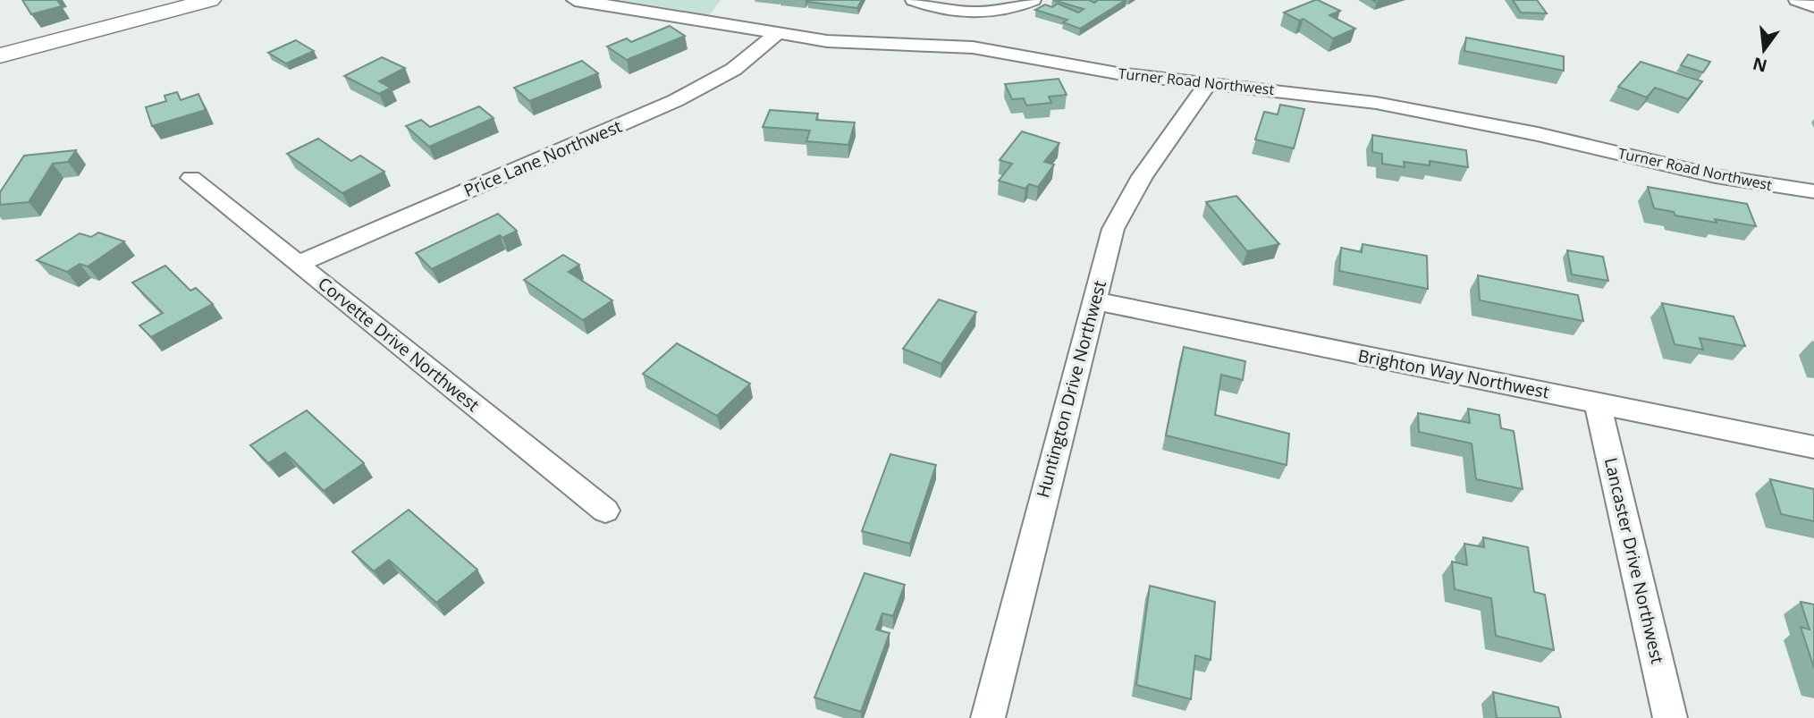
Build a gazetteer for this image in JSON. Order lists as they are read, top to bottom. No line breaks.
{"streets":{"street":["Turner Road Northwest","Price Lane Northwest","Corvette Drive Northwest","Brighton Way Northwest","Huntington Drive Northwest","Lancaster Drive Northwest"]},"crossings":[["Turner Road Northwest","Price Lane Northwest"],["Turner Road Northwest","Huntington Drive Northwest"],["Price Lane Northwest","Corvette Drive Northwest"],["Brighton Way Northwest","Huntington Drive Northwest"],["Brighton Way Northwest","Lancaster Drive Northwest"]],"north":"bottom"}
